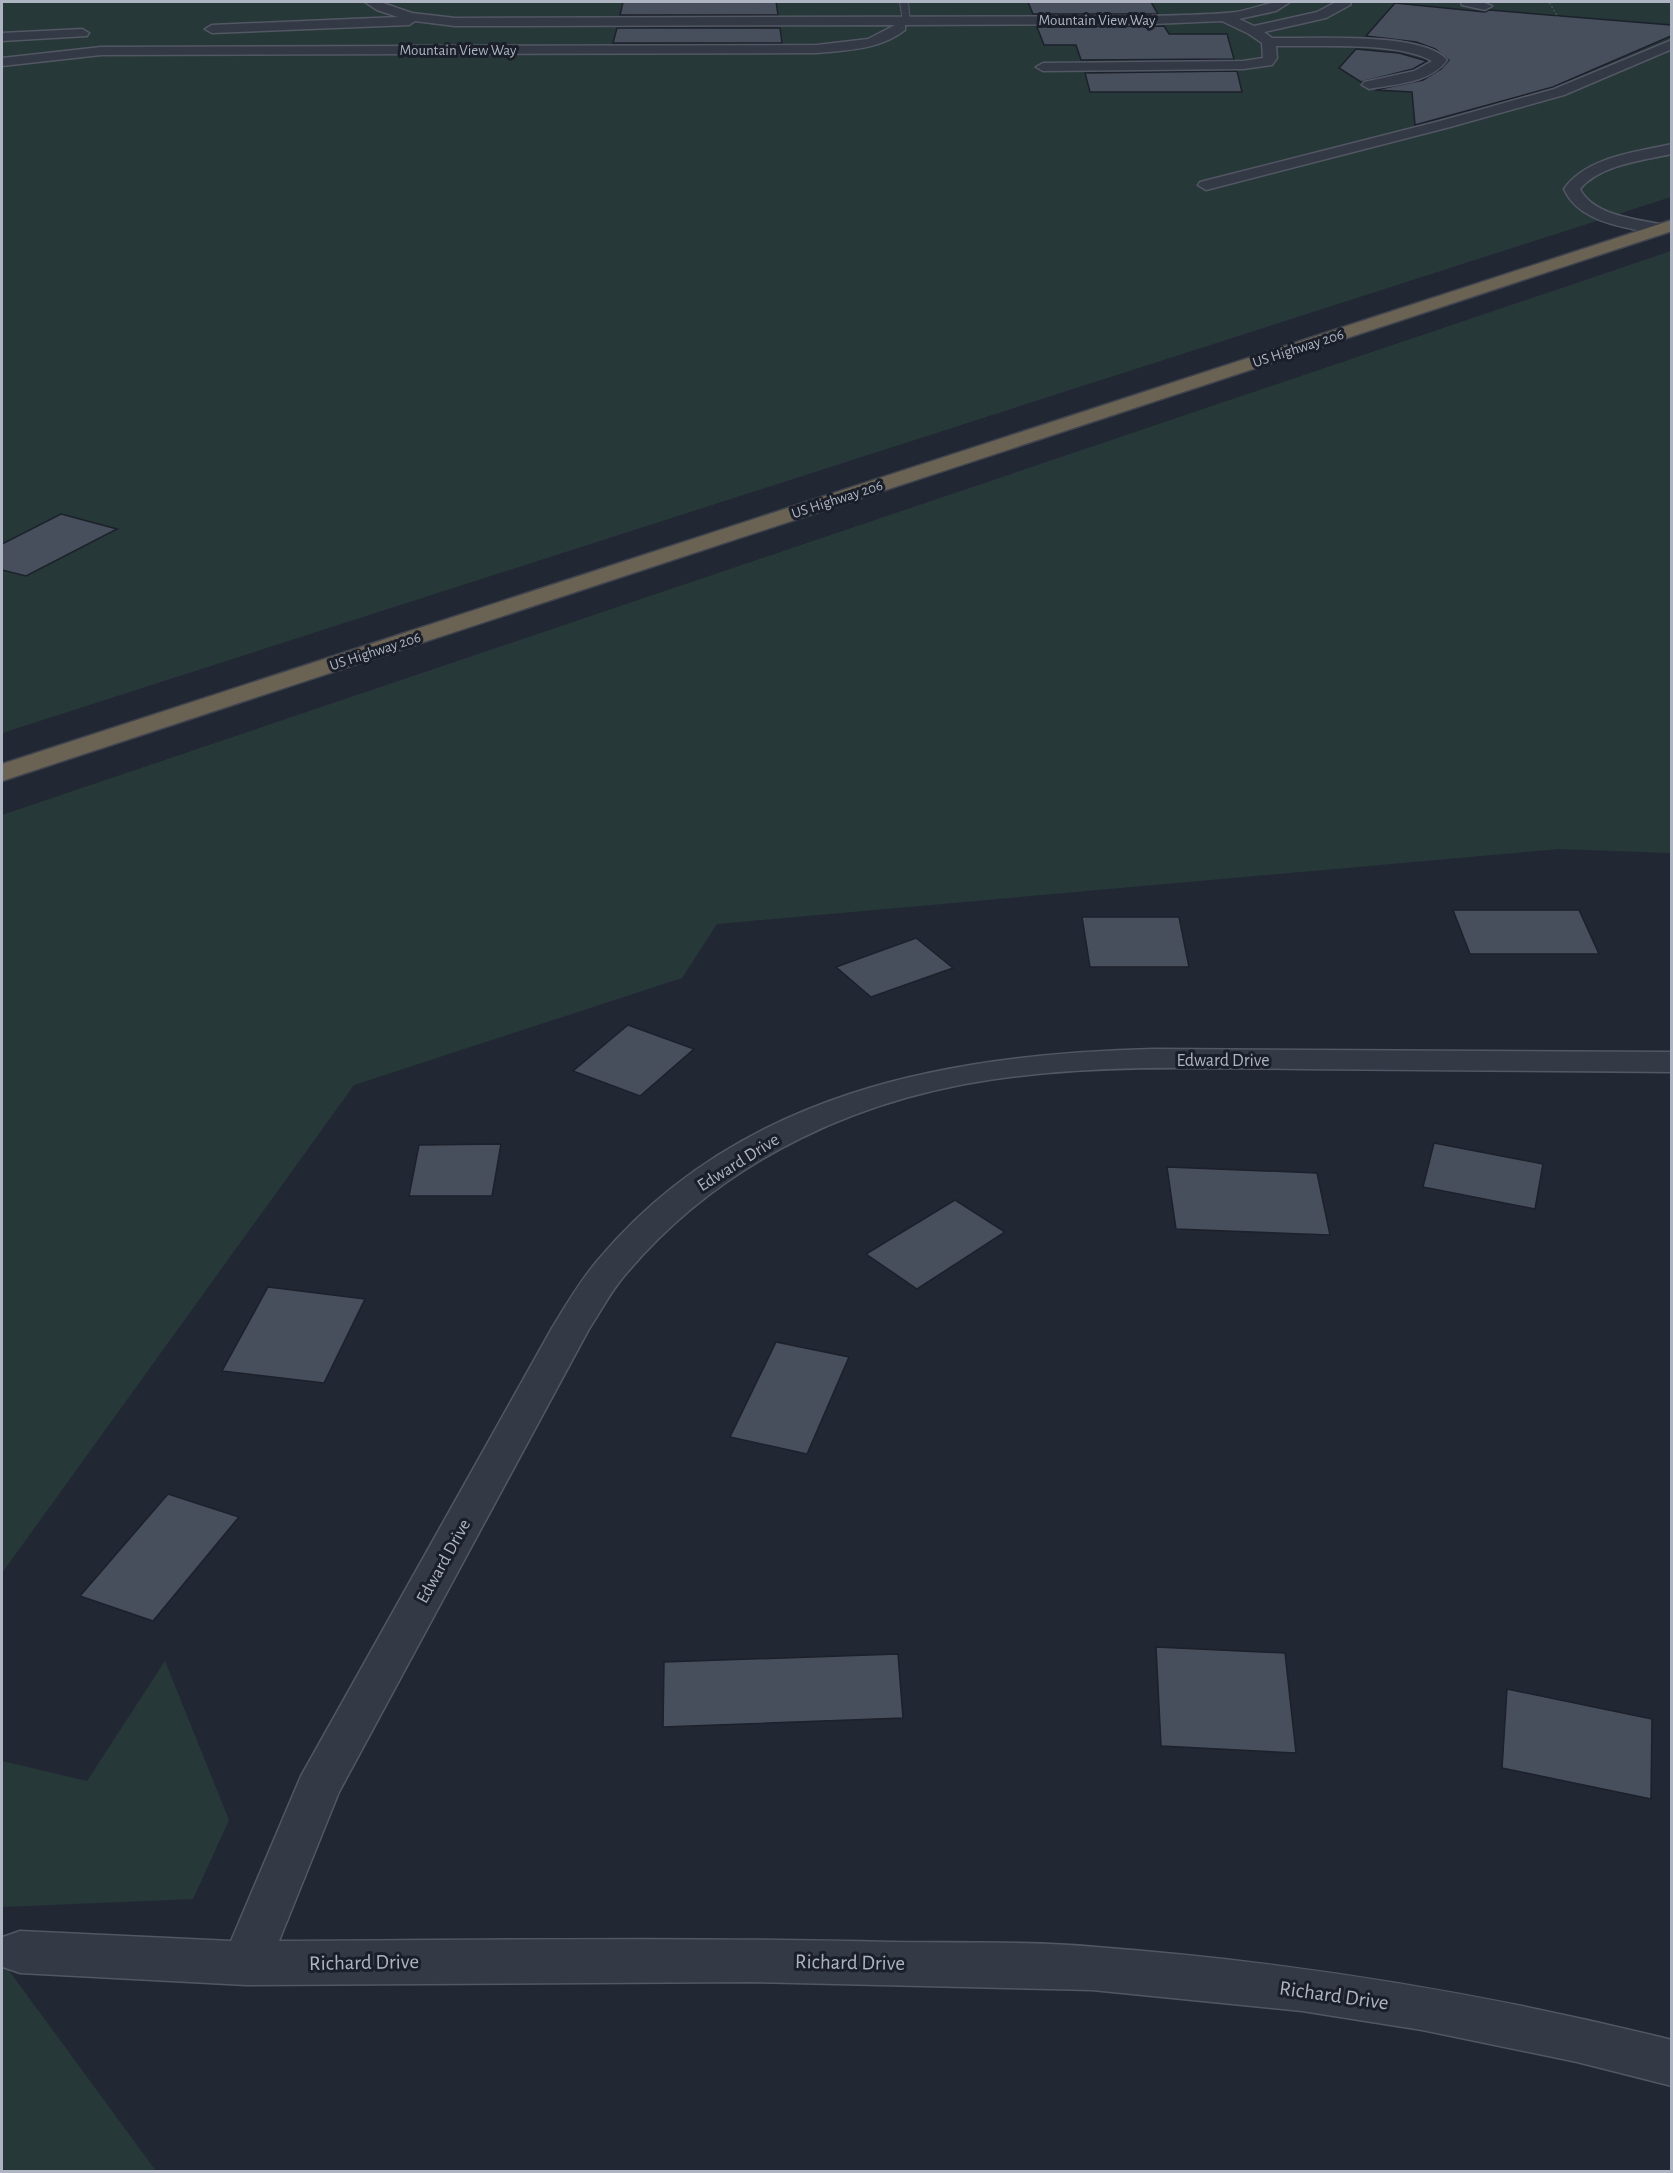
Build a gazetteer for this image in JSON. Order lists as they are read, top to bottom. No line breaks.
{"streets":{"highway":["US Highway 206"],"street":["Mountain View Way","Edward Drive","Richard Drive"]},"crossings":[["Edward Drive","Richard Drive"]]}
